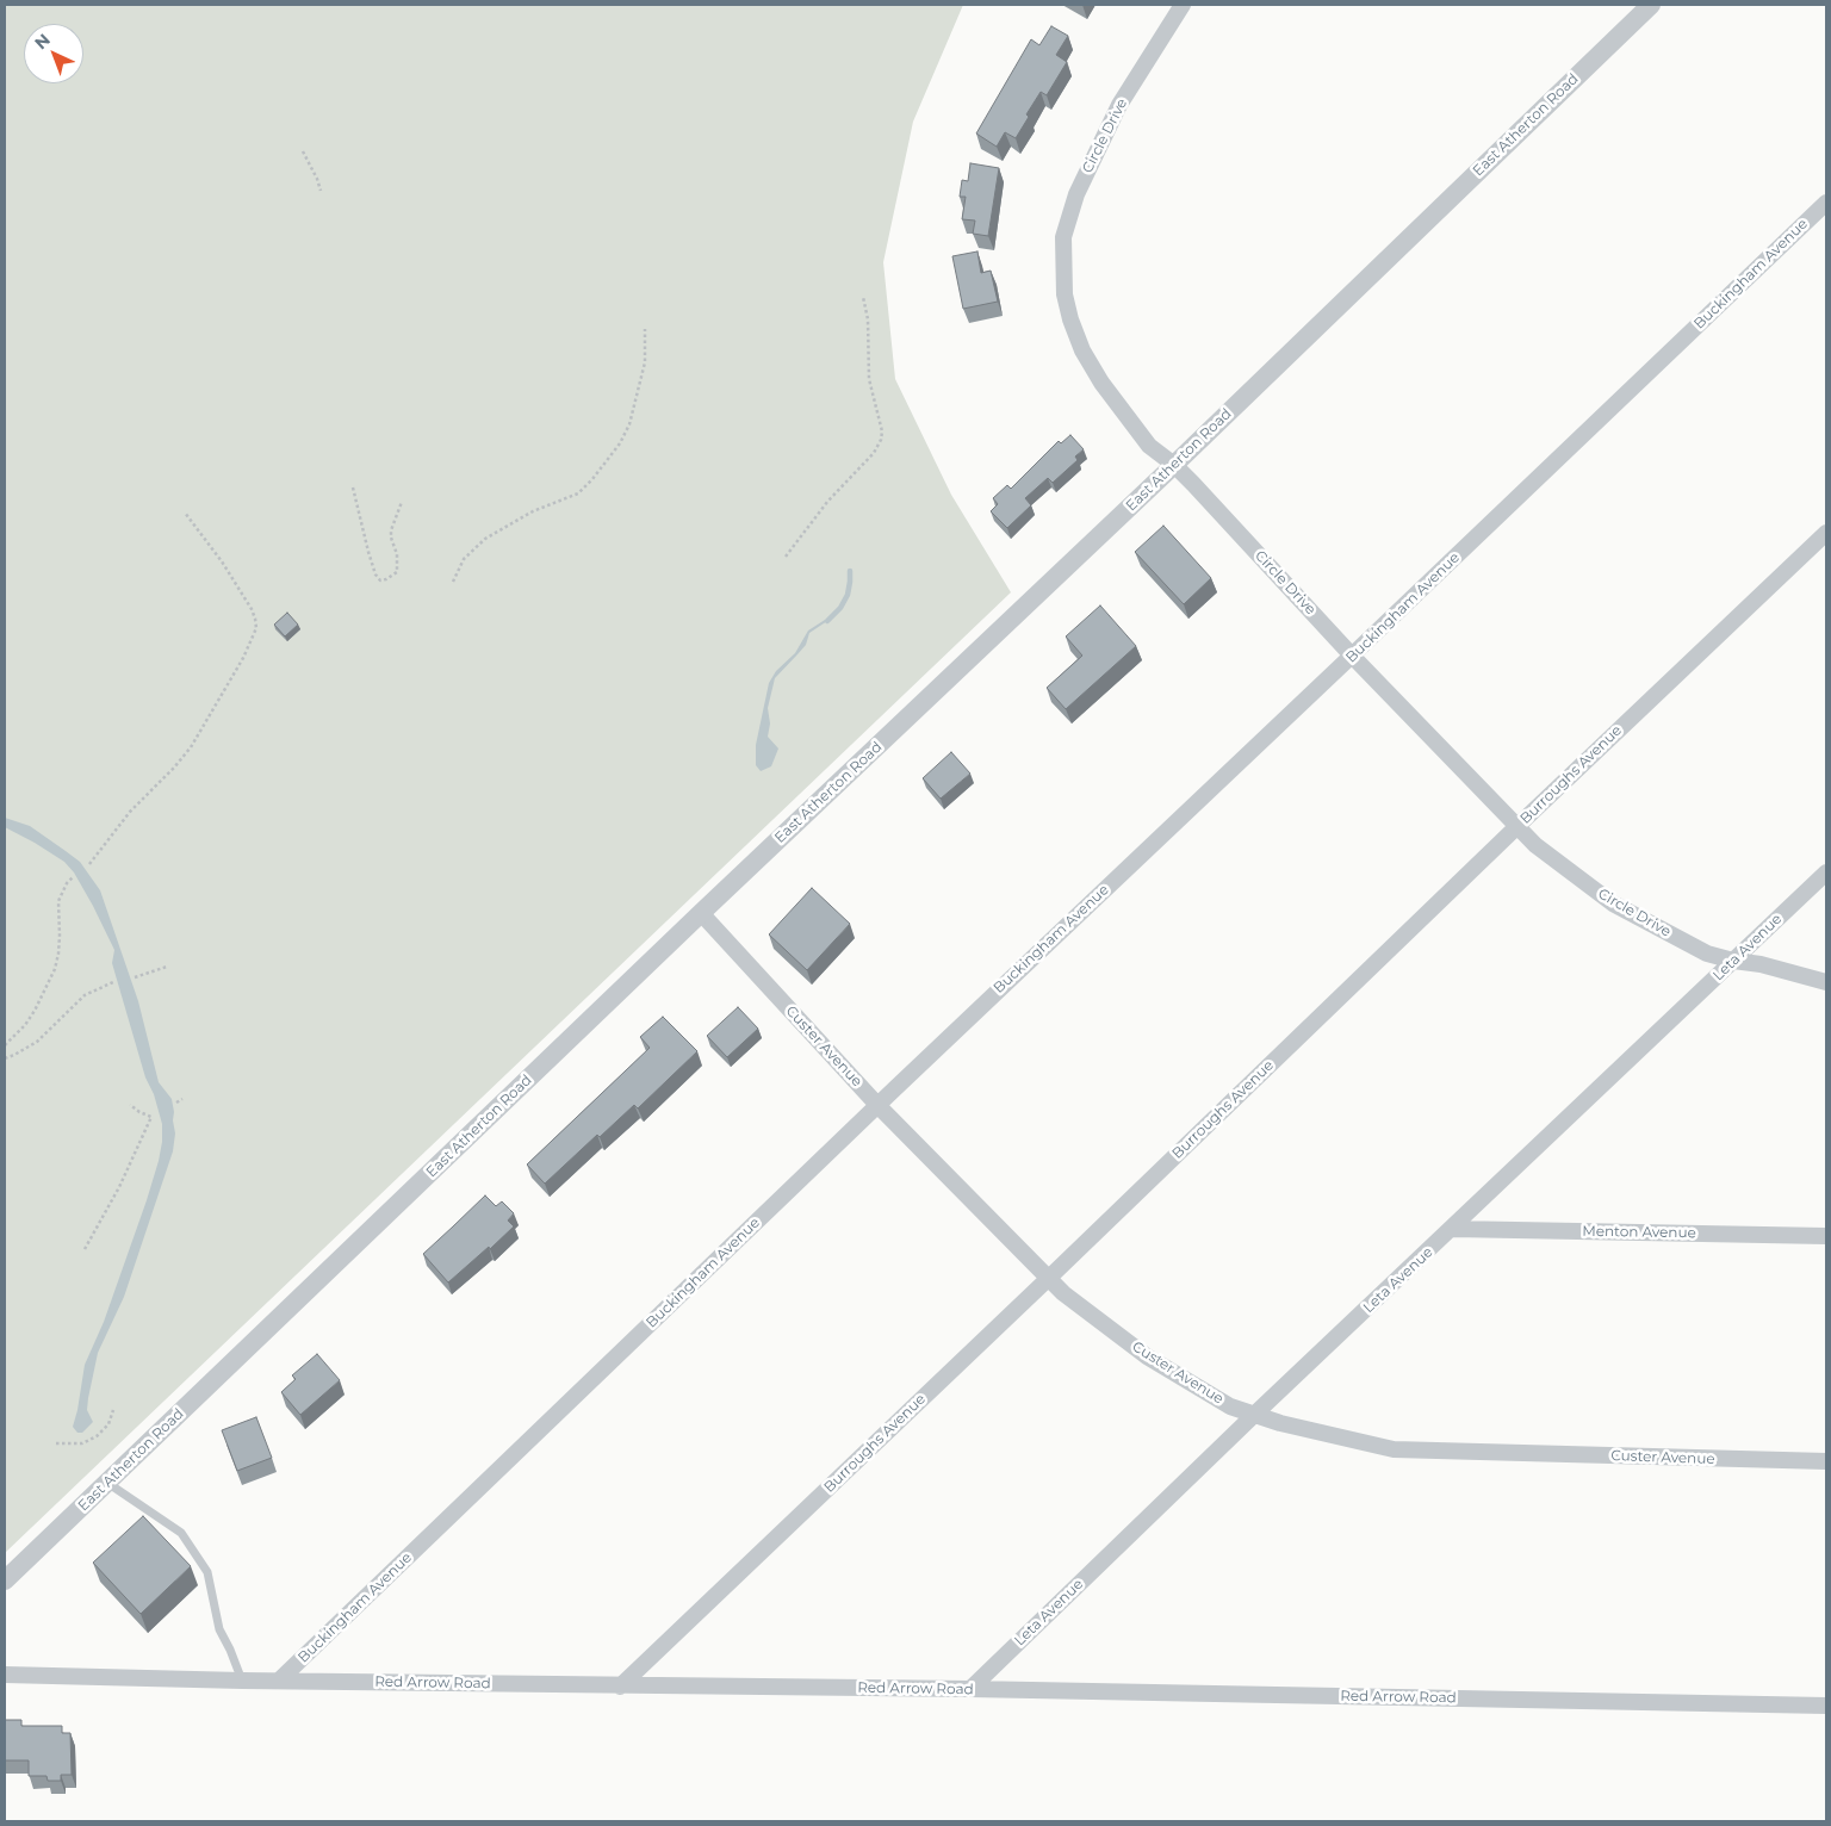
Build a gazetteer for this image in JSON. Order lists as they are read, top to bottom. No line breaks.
{"streets":{"street":["East Atherton Road","Circle Drive","Buckingham Avenue","Burroughs Avenue","Leta Avenue","Custer Avenue","Menton Avenue","Red Arrow Road"]},"crossings":[["East Atherton Road","Circle Drive"],["East Atherton Road","Custer Avenue"],["Circle Drive","Buckingham Avenue"],["Circle Drive","Burroughs Avenue"],["Circle Drive","Leta Avenue"],["Buckingham Avenue","Custer Avenue"],["Buckingham Avenue","Red Arrow Road"],["Burroughs Avenue","Custer Avenue"],["Burroughs Avenue","Red Arrow Road"],["Leta Avenue","Custer Avenue"],["Leta Avenue","Menton Avenue"],["Leta Avenue","Red Arrow Road"]],"north":"top left"}
